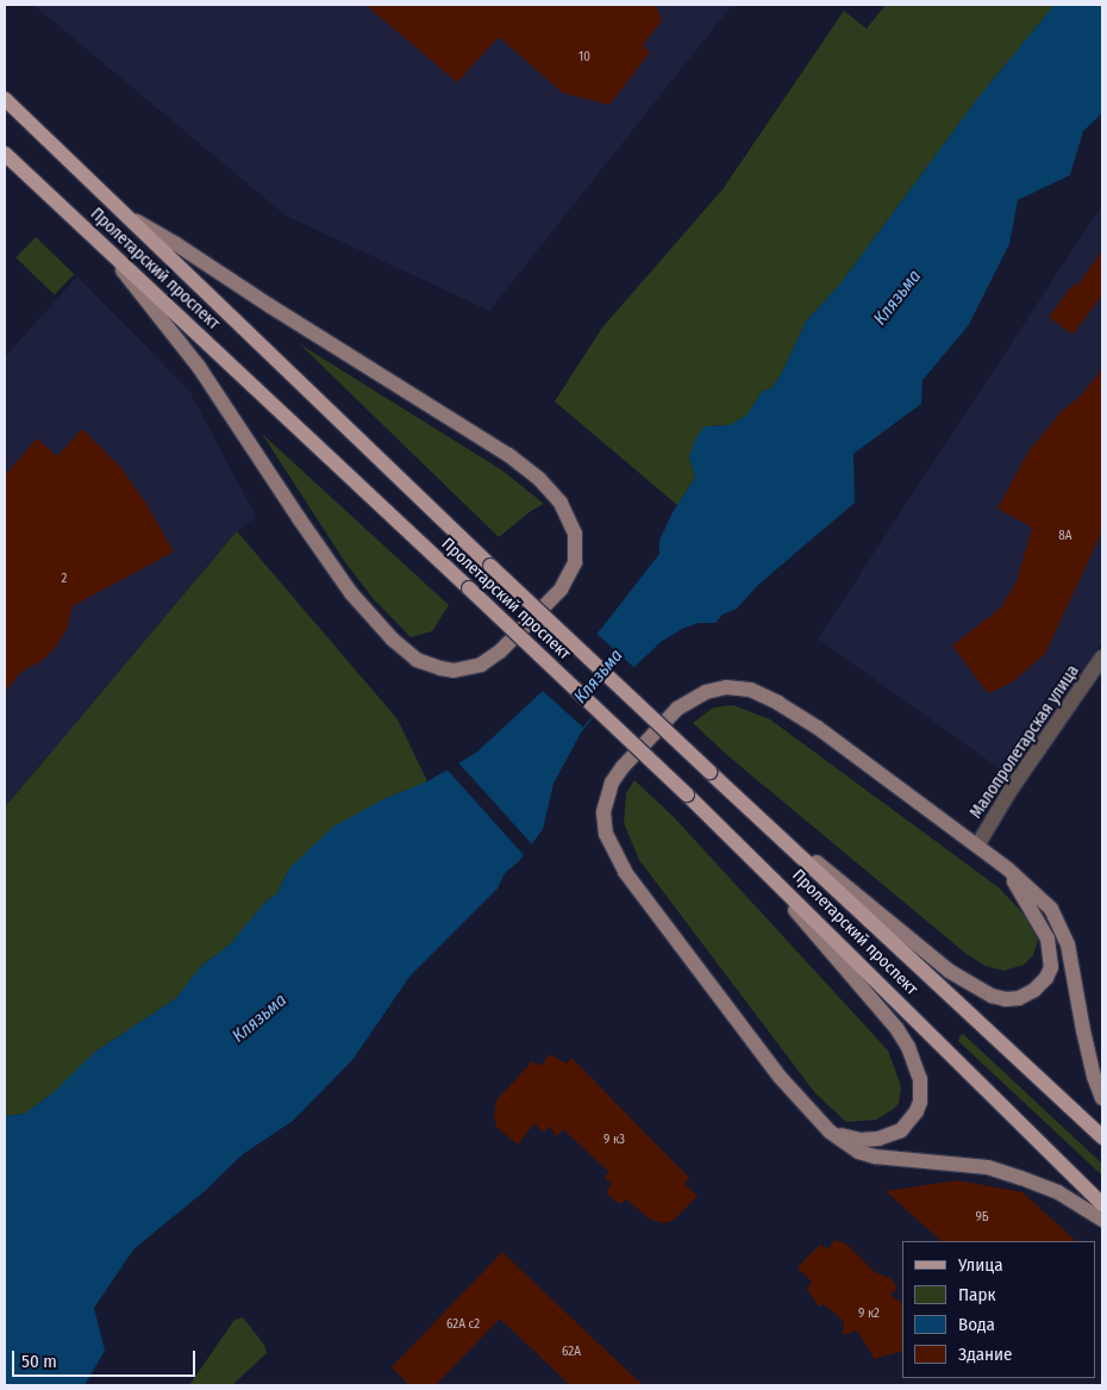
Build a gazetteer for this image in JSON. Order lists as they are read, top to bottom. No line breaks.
{"streets":{"main road":["Пролетарский проспект"],"street":["Малопролетарская улица"]},"water":["Клязьма"],"house_numbers":["10","8А","2","9 к3","9Б","9 к2","62А с2","62А"],"legend":["Улица","Парк","Вода","Здание"],"scale_bar":"50 m"}
